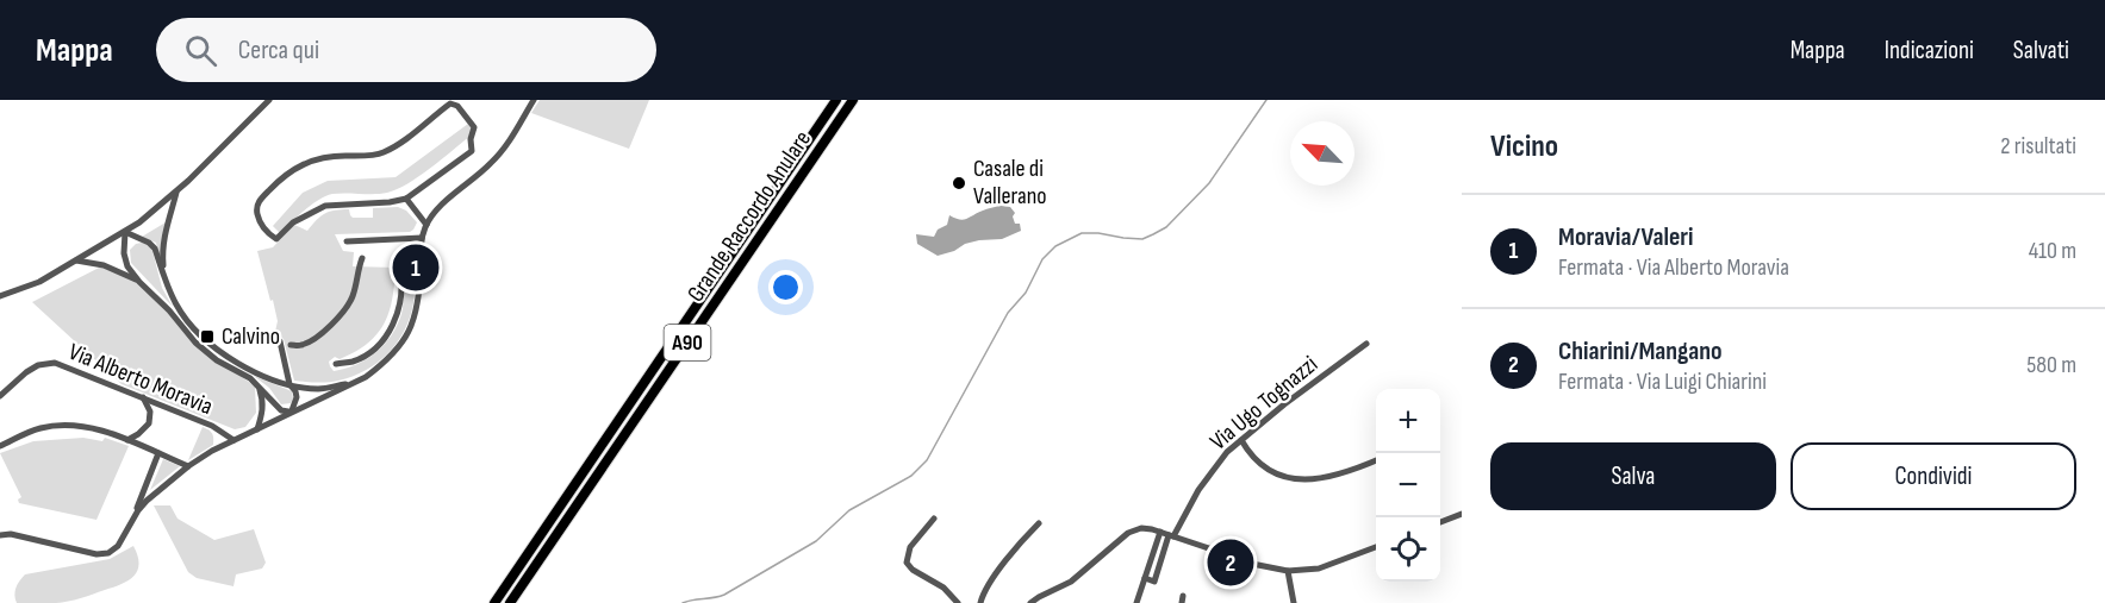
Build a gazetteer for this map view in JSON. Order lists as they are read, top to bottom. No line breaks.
{"streets":{"highway":["Grande Raccordo Anulare","A90"],"street":["Via Alberto Moravia","Via Ugo Tognazzi"]},"places":{"other":["Casale di Vallerano"],"transit":["Calvino"]},"north":"top left","page":{"header":"Mappa","search":"Cerca qui","nav":["Mappa","Indicazioni","Salvati"],"heading":["Vicino","2 risultati"],"list":[{"mark":"1","name":"Moravia/Valeri","note":"Fermata · Via Alberto Moravia","value":"410 m"},{"mark":"2","name":"Chiarini/Mangano","note":"Fermata · Via Luigi Chiarini","value":"580 m"}],"pins":["1","2"],"map_buttons":["+","−"],"buttons":["Salva","Condividi"]}}
